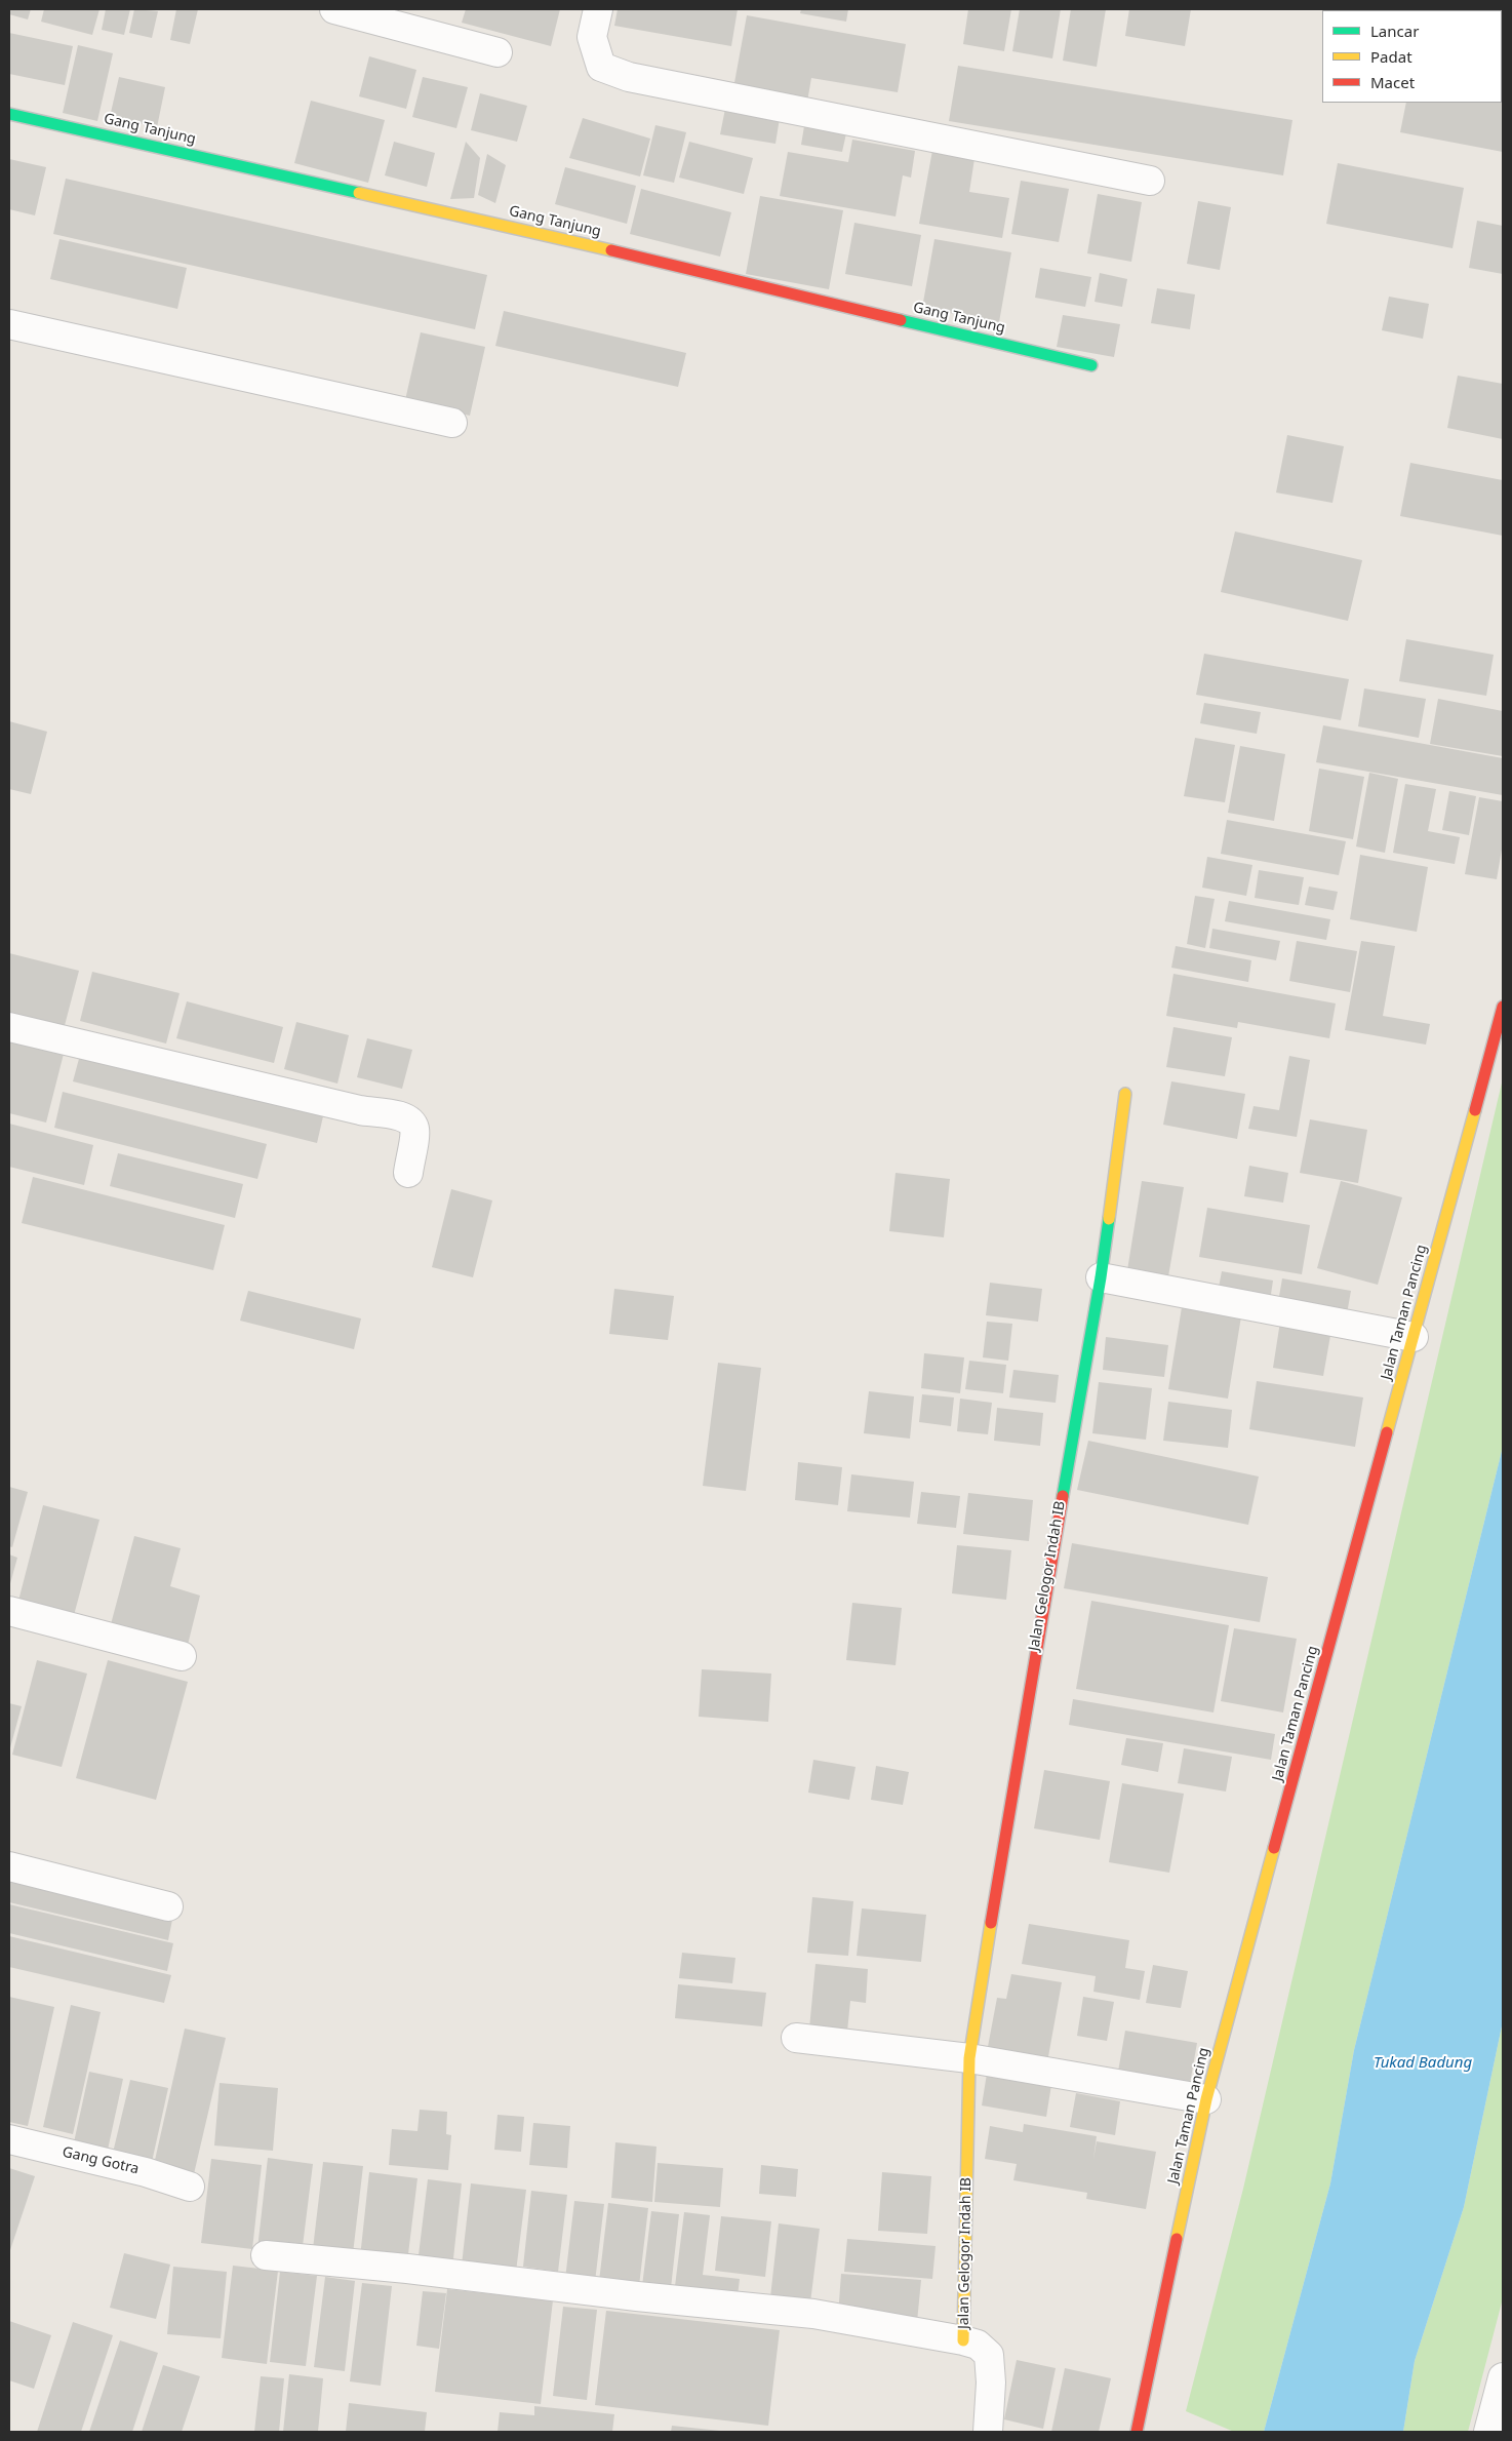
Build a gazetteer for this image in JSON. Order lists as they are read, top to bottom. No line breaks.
{"streets":{"street":["Gang Tanjung","Jalan Taman Pancing","Jalan Gelogor Indah IB","Gang Gotra"]},"water":["Tukad Badung"],"legend":["Lancar","Padat","Macet"]}
